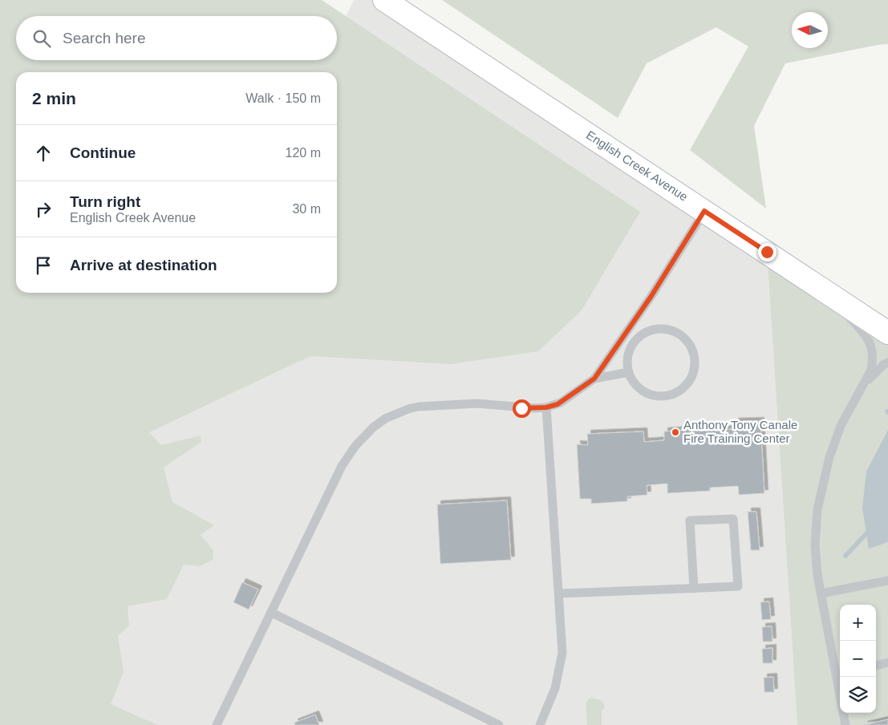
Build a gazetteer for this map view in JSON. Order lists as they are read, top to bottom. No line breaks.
{"streets":{"main road":["English Creek Avenue"]},"places":["Anthony Tony Canale Fire Training Center"],"north":"left","page":{"search":"Search here","heading":["2 min","Walk · 150 m"],"list":[["Continue","120 m"],["Turn right","English Creek Avenue","30 m"],"Arrive at destination"],"map_buttons":["+","−"]}}
